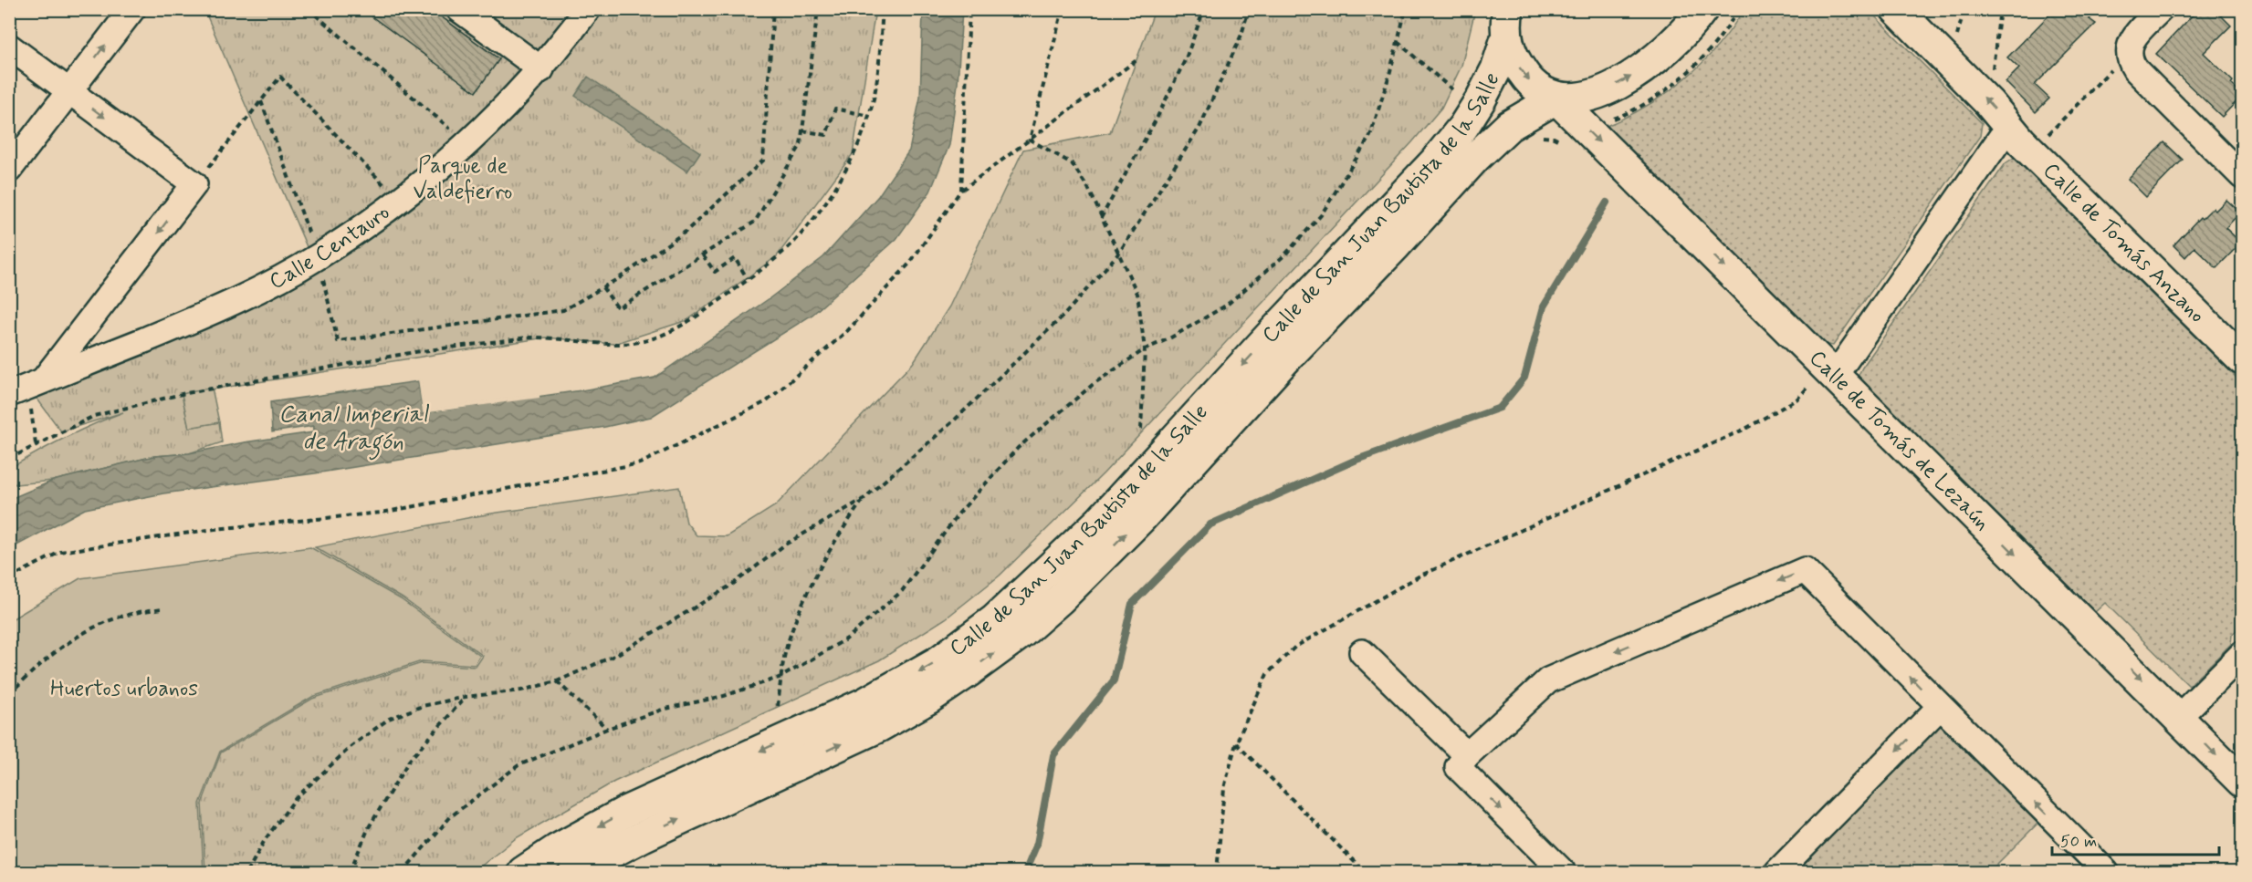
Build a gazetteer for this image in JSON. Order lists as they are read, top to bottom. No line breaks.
{"streets":{"main road":["Calle de San Juan Bautista de la Salle","Calle de Tomás Anzano","Calle de Tomás de Lezaún"],"street":["Calle Centauro"]},"crossings":[["Calle de San Juan Bautista de la Salle","Calle de Tomás de Lezaún"]],"one_way":["Calle de Tomás de Lezaún"],"water":["Canal Imperial de Aragón"],"parks":["Parque de Valdefierro","Huertos urbanos"],"scale_bar":"50 m"}
